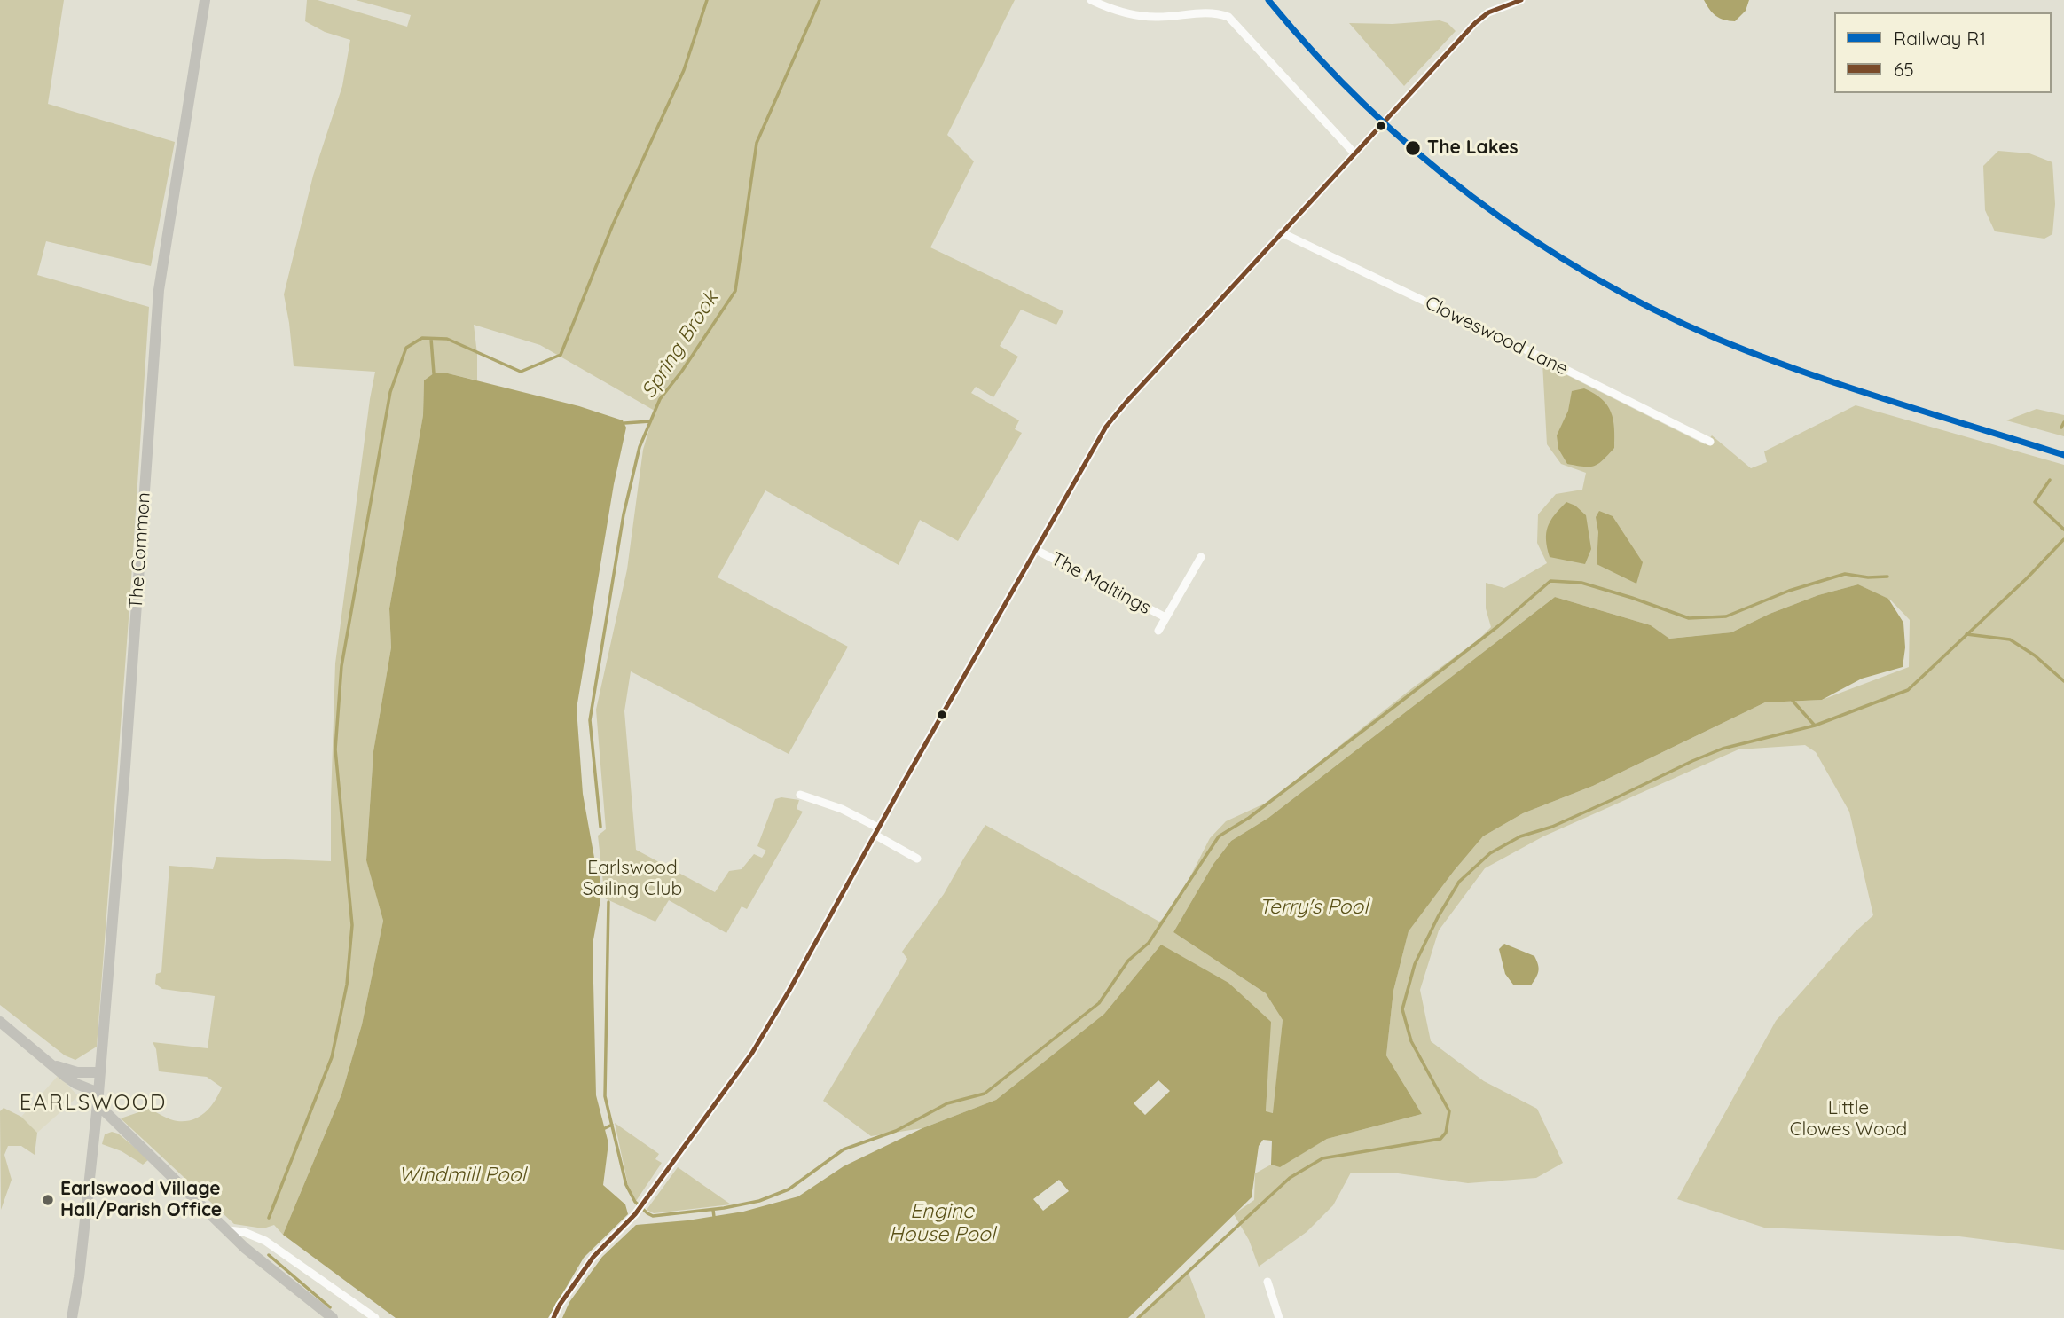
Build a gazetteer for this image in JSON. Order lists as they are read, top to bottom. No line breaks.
{"streets":{"main road":["The Common"],"street":["Cloweswood Lane","The Maltings"]},"districts":["EARLSWOOD"],"water":["Spring Brook","Terry's Pool","Windmill Pool","Engine House Pool"],"parks":["Earlswood Sailing Club","Little Clowes Wood"],"places":["The Lakes","Earlswood Village Hall/Parish Office"],"lines":["rail line R1","transit line 65"],"legend":["Railway R1","65"]}
